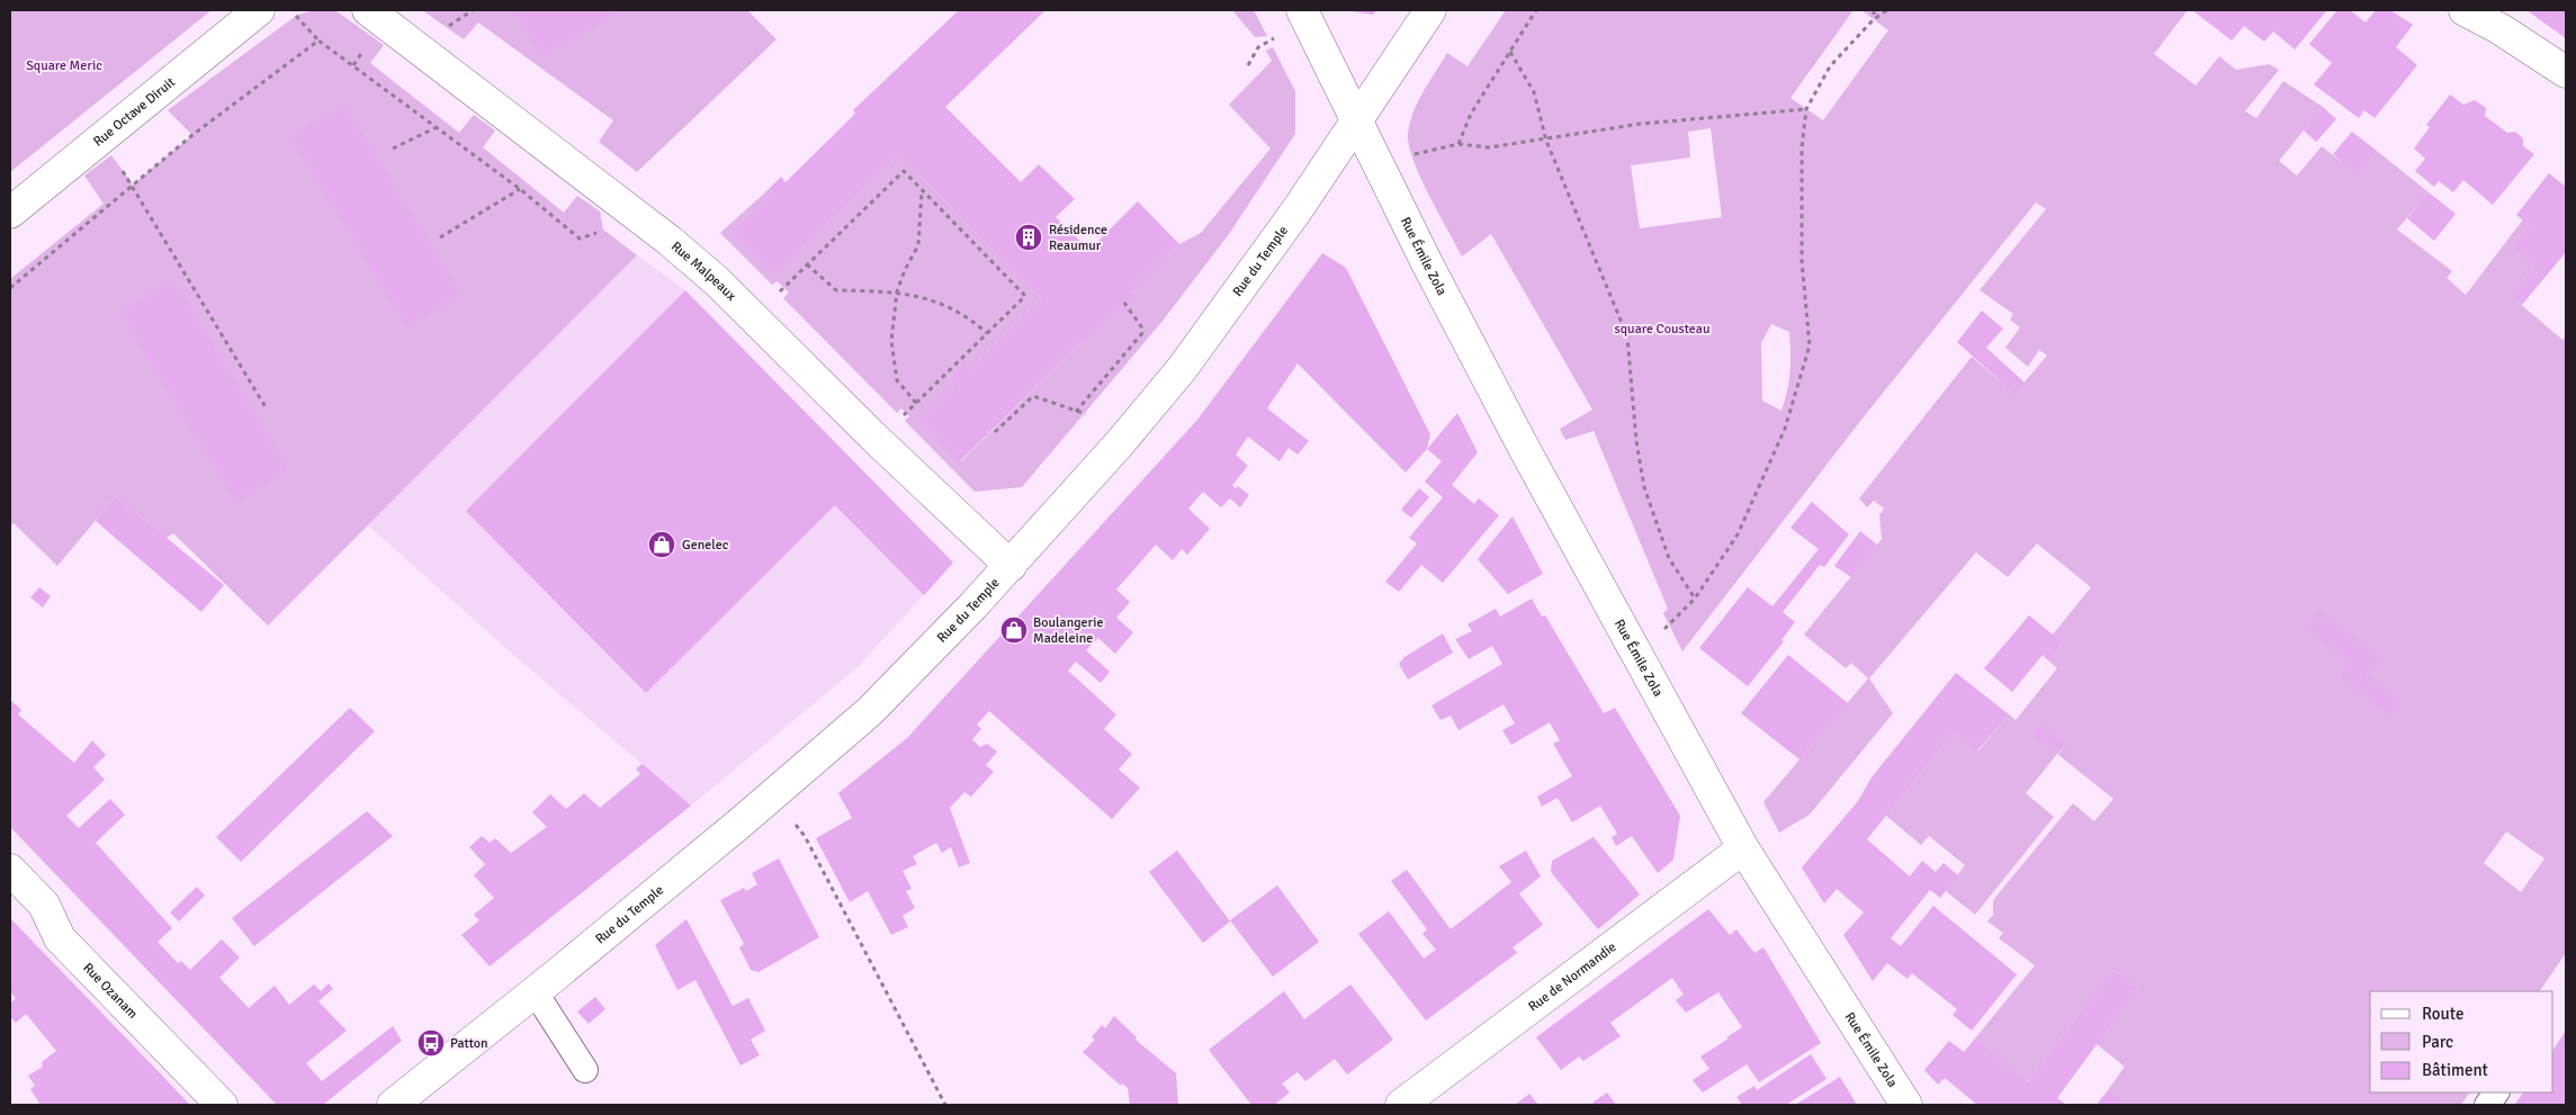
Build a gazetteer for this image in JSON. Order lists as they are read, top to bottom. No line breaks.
{"streets":{"street":["Rue Octave Diruit","Rue Émile Zola","Rue du Temple","Rue Malpeaux","Rue de Normandie","Rue Ozanam"]},"crossings":[["Rue Émile Zola","Rue du Temple"],["Rue Émile Zola","Rue de Normandie"],["Rue du Temple","Rue Malpeaux"]],"parks":["Square Meric","square Cousteau"],"places":{"building":["Résidence Reaumur"],"shop":["Genelec","Boulangerie Madeleine"],"bus stop":["Patton"]},"legend":["Route","Parc","Bâtiment"]}
